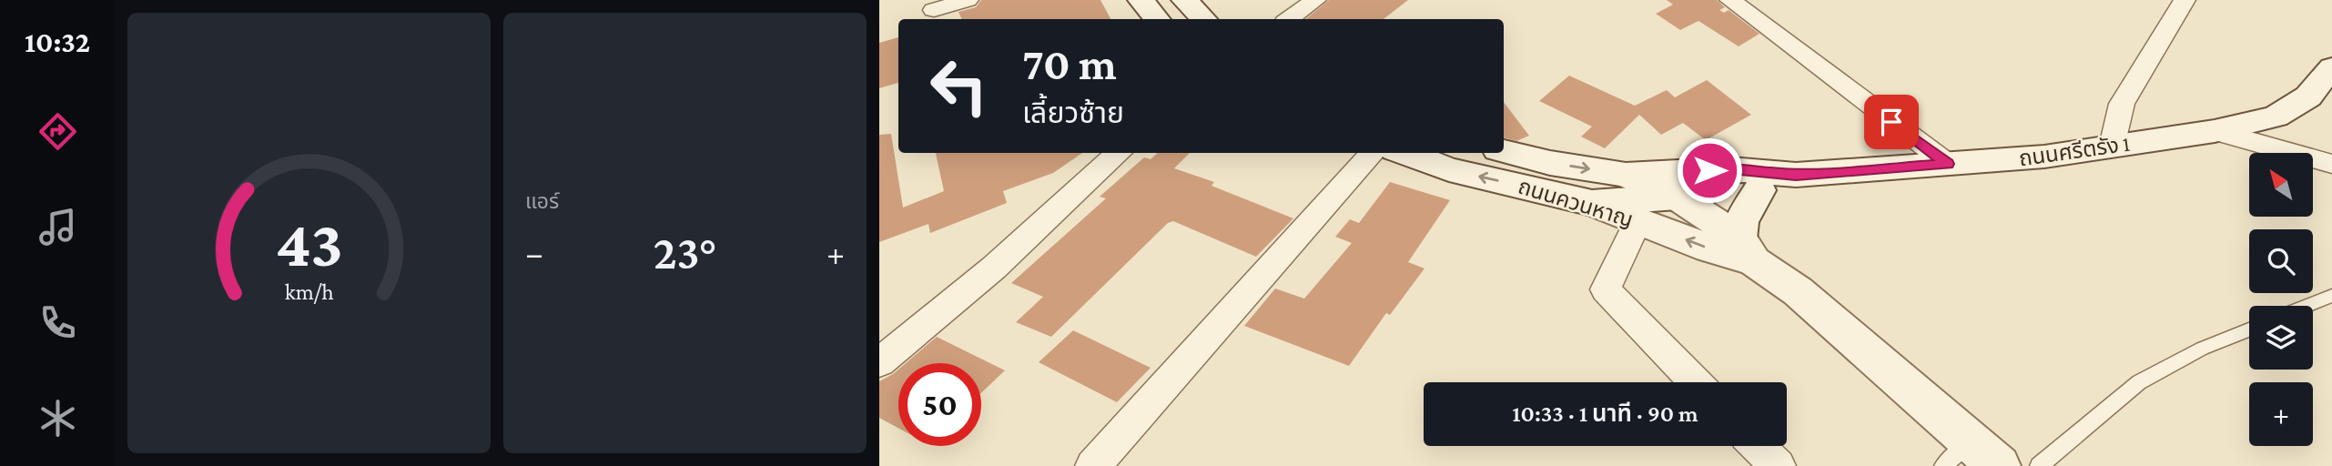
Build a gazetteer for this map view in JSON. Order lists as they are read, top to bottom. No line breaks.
{"streets":{"main road":["ถนนศรีตรัง 1","ถนนควนหาญ"]},"crossings":[["ถนนศรีตรัง 1","ถนนควนหาญ"]],"north":"top left","page":{"tabs":"10:32","tile":"แอร์","turn":["70 m","เลี้ยวซ้าย"],"map_buttons":"+","heat":["−","23°","+"],"limit":"50","trip":"10:33 · 1 นาที · 90 m","gauge":["43","km/h"]}}
